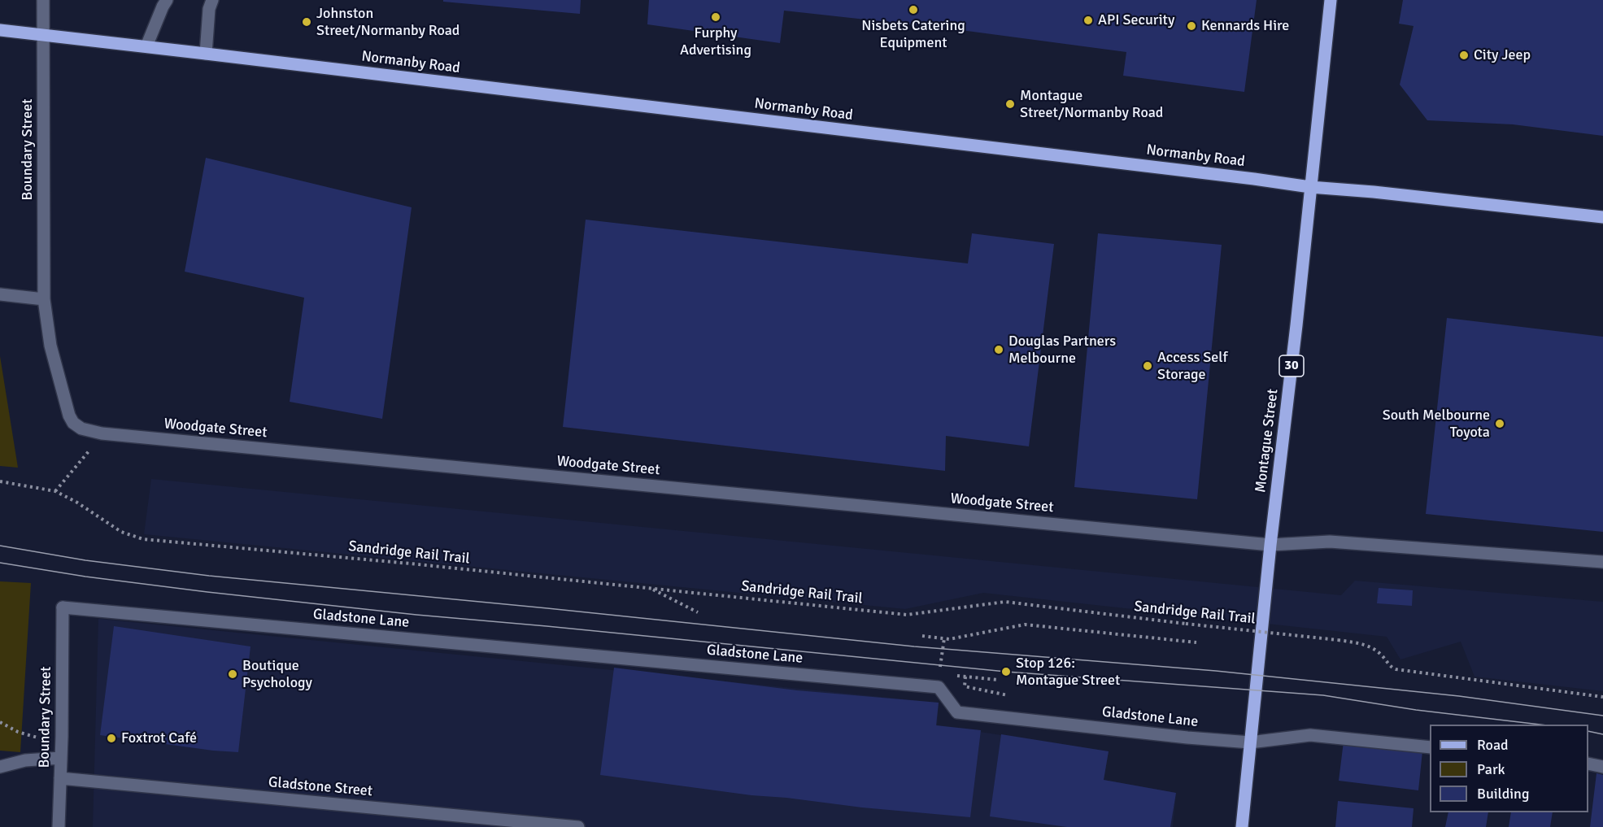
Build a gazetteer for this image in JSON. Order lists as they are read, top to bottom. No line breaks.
{"streets":{"main road":["Normanby Road","30","Montague Street"],"street":["Boundary Street","Woodgate Street","Gladstone Lane","Gladstone Street"],"path":["Sandridge Rail Trail"]},"crossings":[["Normanby Road","Boundary Street"],["Normanby Road","Montague Street"],["Boundary Street","Woodgate Street"],["Boundary Street","Gladstone Lane"],["Boundary Street","Gladstone Street"],["Woodgate Street","Montague Street"],["Montague Street","Gladstone Lane"]],"places":["Nisbets Catering Equipment","Furphy Advertising","API Security","Johnston Street/Normanby Road","Kennards Hire","City Jeep","Montague Street/Normanby Road","Douglas Partners Melbourne","Access Self Storage","South Melbourne Toyota","Stop 126: Montague Street","Boutique Psychology","Foxtrot Café"],"legend":["Road","Park","Building"]}
